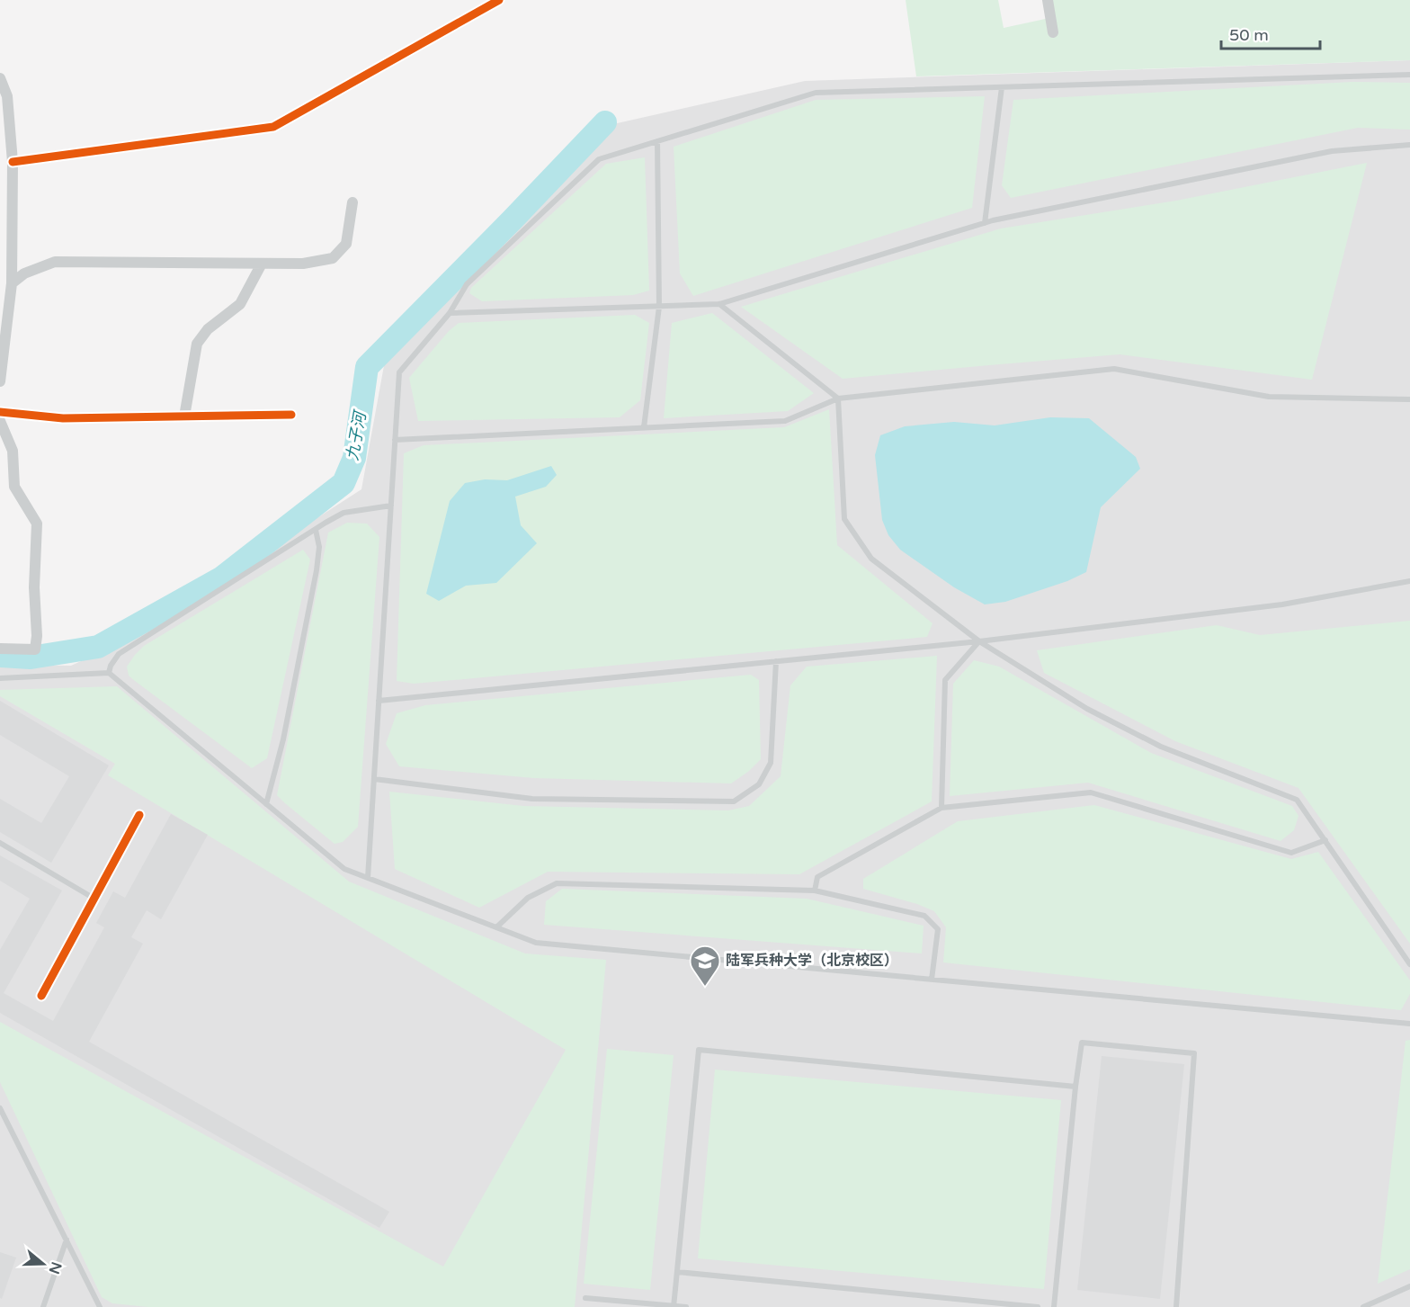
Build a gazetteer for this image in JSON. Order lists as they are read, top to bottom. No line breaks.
{"water":["九子河"],"places":{"school or university":["陆军兵种大学（北京校区）"]},"scale_bar":"50 m","north":"right"}
